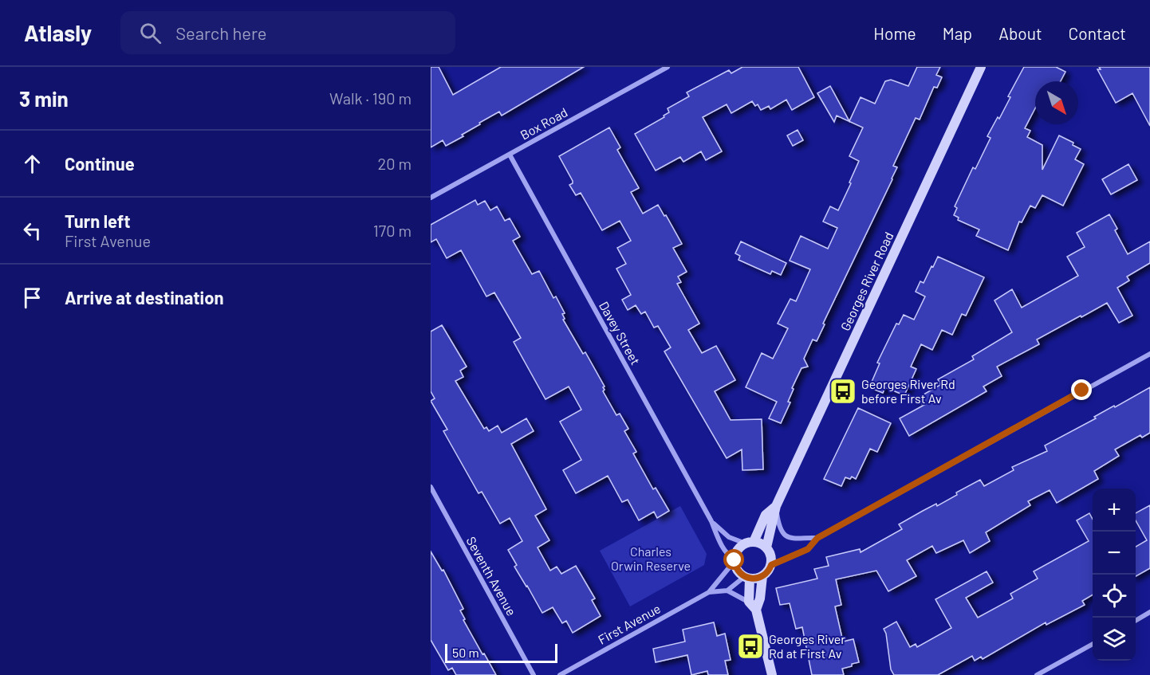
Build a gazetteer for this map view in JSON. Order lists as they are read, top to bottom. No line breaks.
{"streets":{"street":["Box Road","Georges River Road","Davey Street","Seventh Avenue","First Avenue"]},"crossings":[["Box Road","Davey Street"],["Georges River Road","Davey Street"],["Georges River Road","First Avenue"],["Davey Street","First Avenue"]],"parks":["Charles Orwin Reserve"],"places":{"bus stop":["Georges River Rd before First Av","Georges River Rd at First Av"]},"scale_bar":"50 m","north":"bottom right","page":{"header":"Atlasly","search":"Search here","nav":["Home","Map","About","Contact"],"heading":["3 min","Walk · 190 m"],"list":[["Continue","20 m"],["Turn left","First Avenue","170 m"],"Arrive at destination"],"map_buttons":["+","−"],"scale":"50 m"}}
